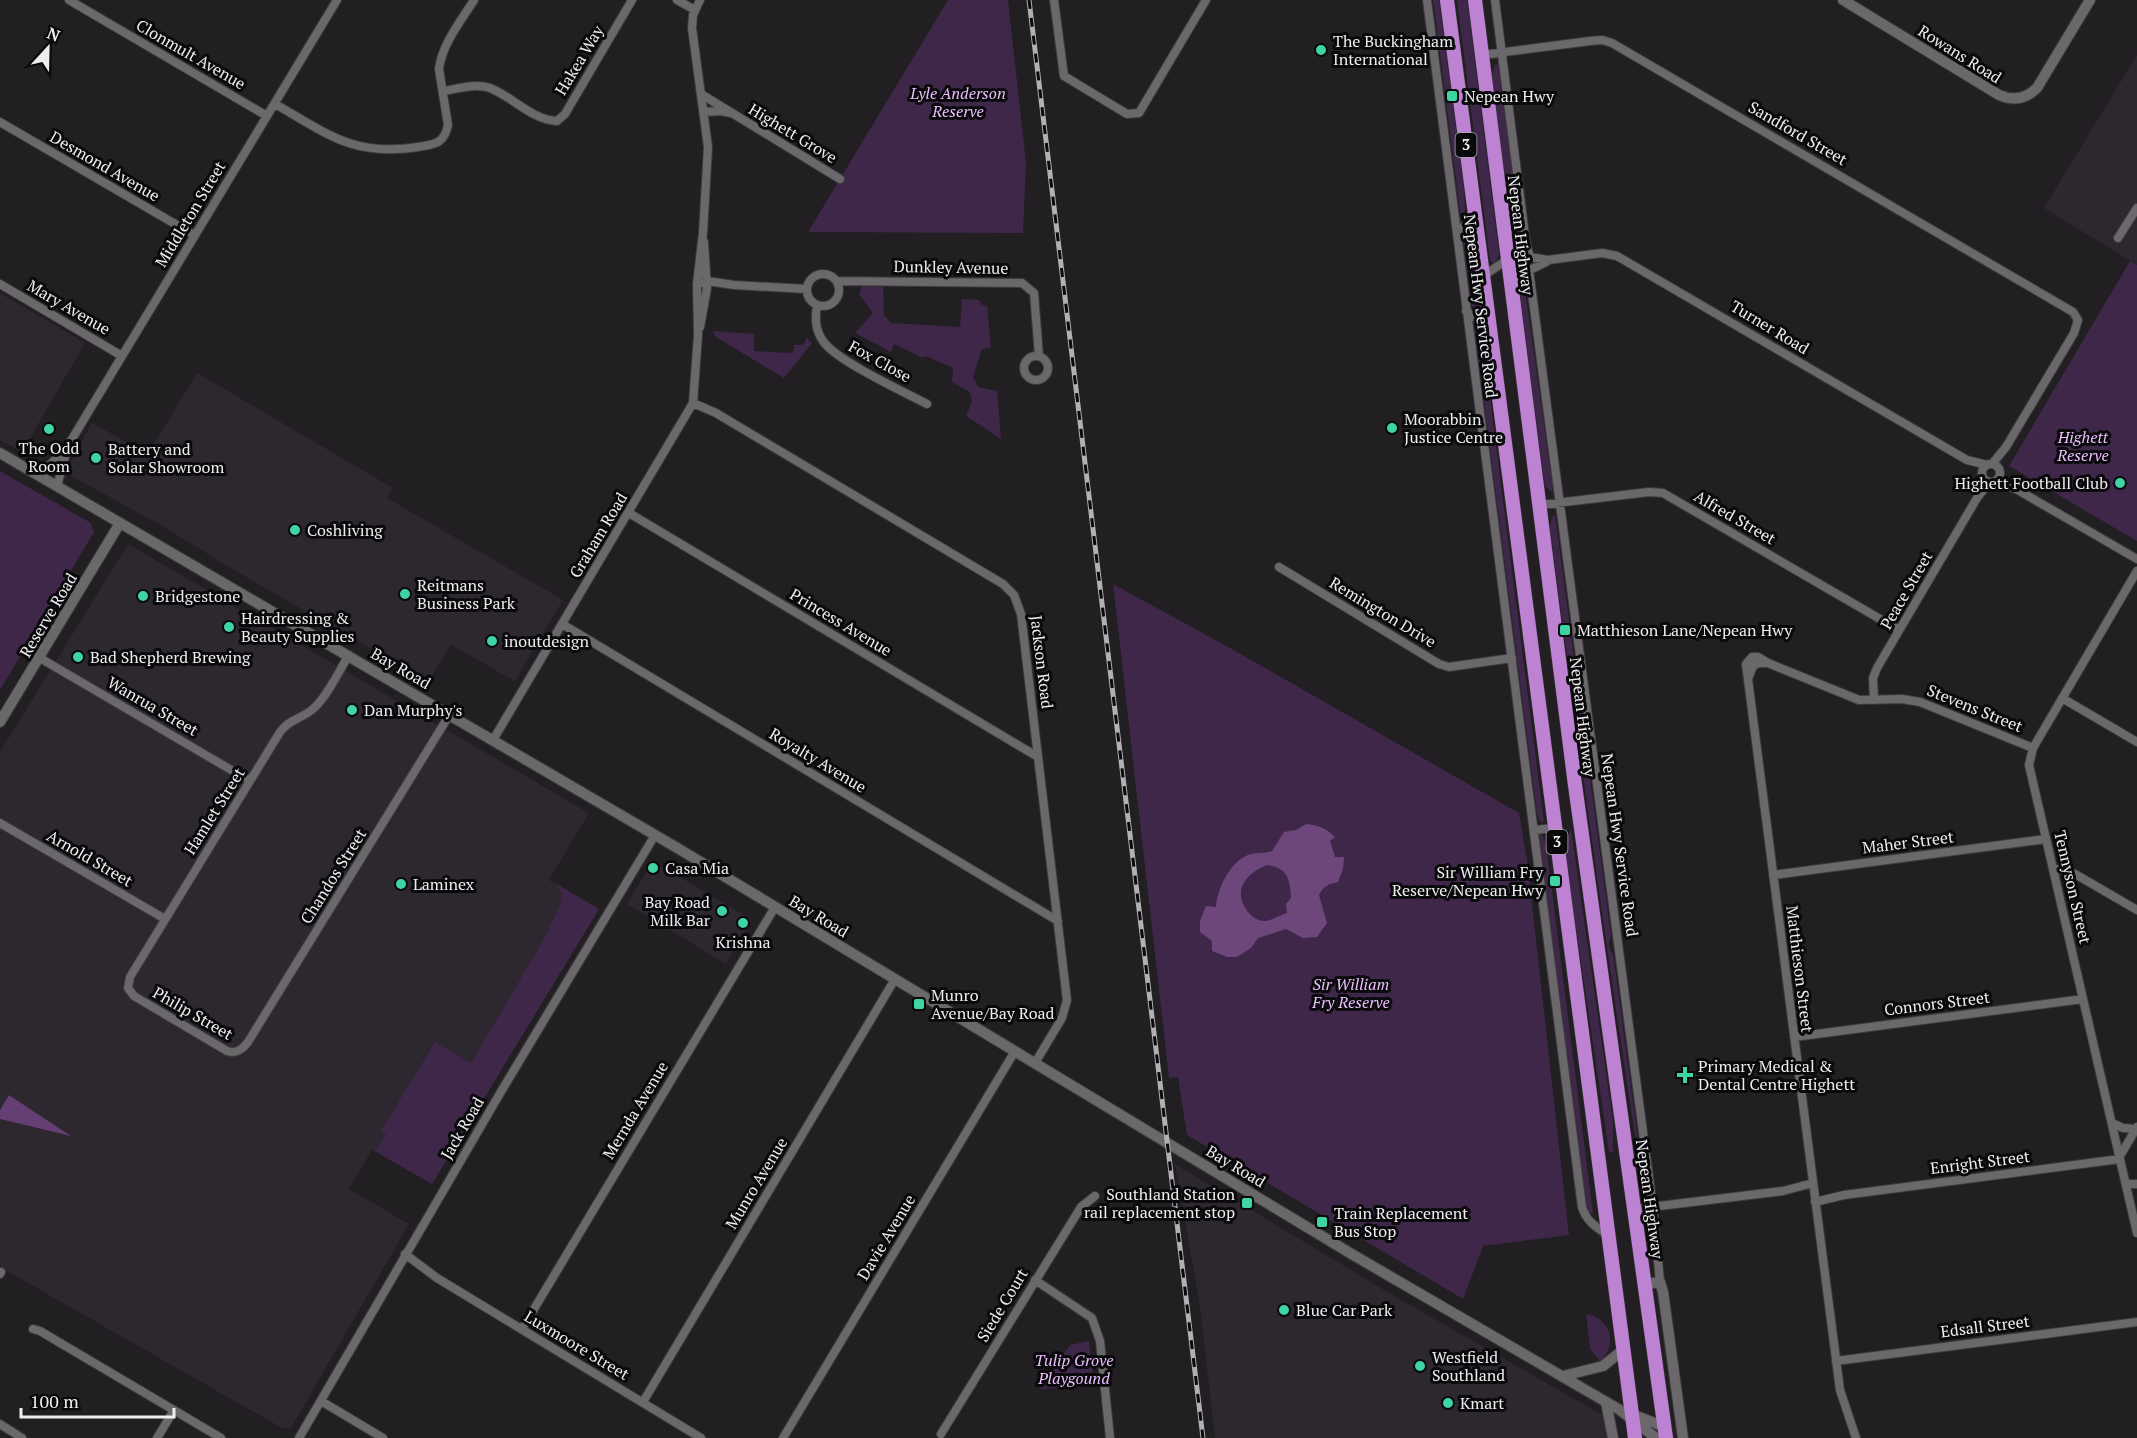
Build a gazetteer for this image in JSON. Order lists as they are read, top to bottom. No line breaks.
{"streets":{"highway":["3","Nepean Highway"],"main road":["Rowans Road","Reserve Road","Bay Road"],"street":["Clonmult Avenue","Hakea Way","Highett Grove","Sandford Street","Desmond Avenue","Middleton Street","Dunkley Avenue","Nepean Hwy Service Road","Mary Avenue","Turner Road","Fox Close","Alfred Street","Graham Road","Peace Street","Remington Drive","Princess Avenue","Jackson Road","Wanrua Street","Stevens Street","Royalty Avenue","Hamlet Street","Maher Street","Arnold Street","Chandos Street","Tennyson Street","Matthieson Street","Connors Street","Philip Street","Mernda Avenue","Jack Road","Enright Street","Munro Avenue","Davie Avenue","Siede Court","Edsall Street","Luxmoore Street"]},"crossings":[["Clonmult Avenue","Middleton Street"],["Highett Grove","Graham Road"],["Sandford Street","Nepean Highway"],["Sandford Street","Turner Road"],["3","Nepean Hwy Service Road"],["3","Turner Road"],["3","Bay Road"],["Desmond Avenue","Middleton Street"],["Middleton Street","Mary Avenue"],["Middleton Street","Bay Road"],["Nepean Highway","Nepean Hwy Service Road"],["Nepean Highway","Turner Road"],["Nepean Highway","Alfred Street"],["Nepean Highway","Bay Road"],["Nepean Highway","Enright Street"],["Dunkley Avenue","Fox Close"],["Nepean Hwy Service Road","Turner Road"],["Nepean Hwy Service Road","Alfred Street"],["Nepean Hwy Service Road","Remington Drive"],["Nepean Hwy Service Road","Enright Street"],["Turner Road","Peace Street"],["Alfred Street","Peace Street"],["Graham Road","Princess Avenue"],["Graham Road","Jackson Road"],["Graham Road","Bay Road"],["Graham Road","Royalty Avenue"],["Peace Street","Stevens Street"],["Reserve Road","Bay Road"],["Reserve Road","Wanrua Street"],["Princess Avenue","Jackson Road"],["Jackson Road","Bay Road"],["Jackson Road","Royalty Avenue"],["Bay Road","Hamlet Street"],["Bay Road","Chandos Street"],["Bay Road","Mernda Avenue"],["Bay Road","Jack Road"],["Bay Road","Munro Avenue"],["Bay Road","Davie Avenue"],["Wanrua Street","Hamlet Street"],["Stevens Street","Tennyson Street"],["Stevens Street","Matthieson Street"],["Hamlet Street","Arnold Street"],["Hamlet Street","Philip Street"],["Maher Street","Tennyson Street"],["Maher Street","Matthieson Street"],["Chandos Street","Philip Street"],["Tennyson Street","Connors Street"],["Tennyson Street","Enright Street"],["Matthieson Street","Connors Street"],["Matthieson Street","Enright Street"],["Matthieson Street","Edsall Street"],["Mernda Avenue","Luxmoore Street"],["Jack Road","Luxmoore Street"],["Munro Avenue","Luxmoore Street"]],"parks":["Lyle Anderson Reserve","Highett Reserve","Sir William Fry Reserve","Tulip Grove Playgound"],"places":{"other":["The Buckingham International","Moorabbin Justice Centre","The Odd Room","Battery and Solar Showroom","Highett Football Club","Coshliving","Reitmans Business Park","Bridgestone","Hairdressing & Beauty Supplies","inoutdesign","Bad Shepherd Brewing","Dan Murphy's","Casa Mia","Laminex","Bay Road Milk Bar","Krishna","Blue Car Park","Westfield Southland","Kmart"],"transit":["Nepean Hwy","Matthieson Lane/Nepean Hwy","Sir William Fry Reserve/Nepean Hwy","Munro Avenue/Bay Road","Southland Station rail replacement stop","Train Replacement Bus Stop"],"health":["Primary Medical & Dental Centre Highett"]},"scale_bar":"100 m","north":"top"}
